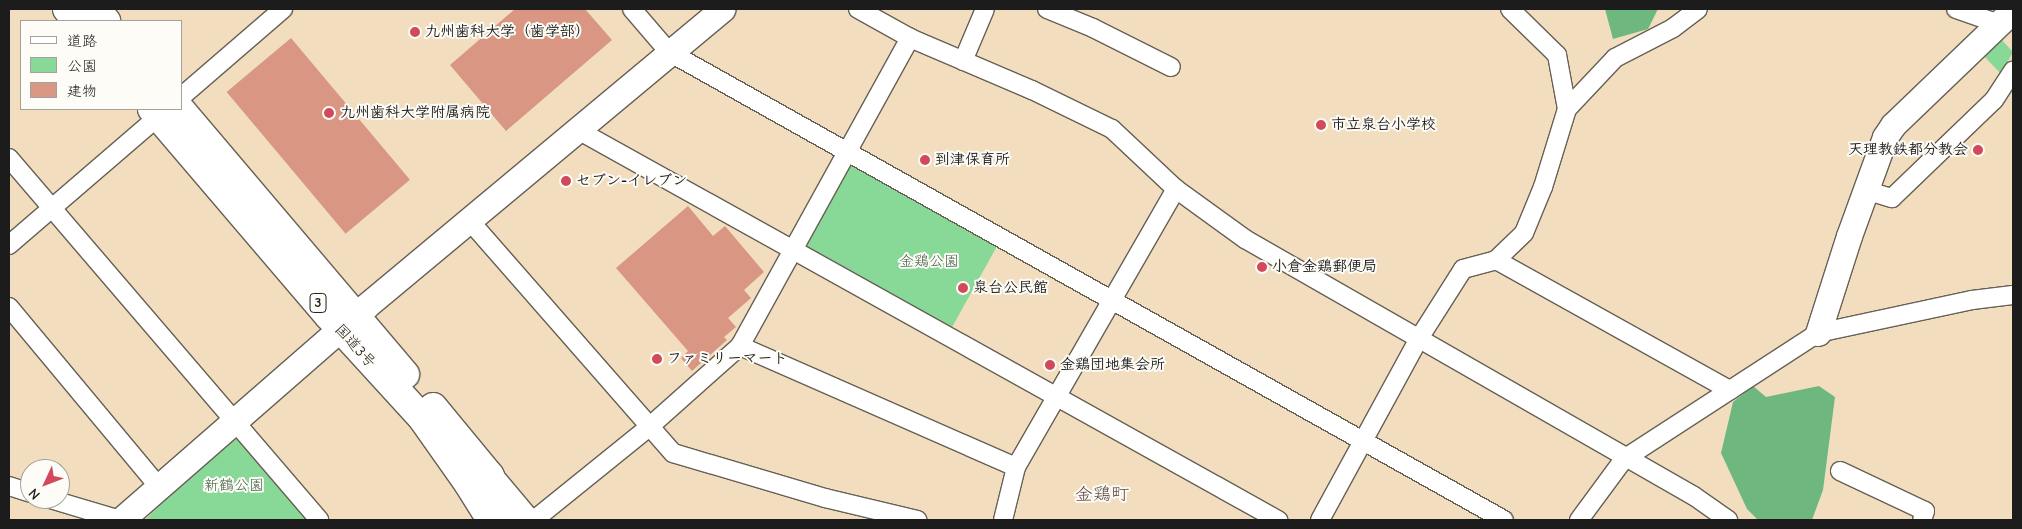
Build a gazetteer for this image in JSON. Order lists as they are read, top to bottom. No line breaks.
{"streets":{"highway":["3","国道3号"]},"districts":["金鶏町"],"parks":["金鶏公園","新鶴公園"],"places":["九州歯科大学（歯学部）","九州歯科大学附属病院","市立泉台小学校","天理教鉄都分教会","到津保育所","セブン-イレブン","小倉金鶏郵便局","泉台公民館","ファミリーマート","金鶏団地集会所"],"legend":["道路","公園","建物"],"north":"bottom left"}
